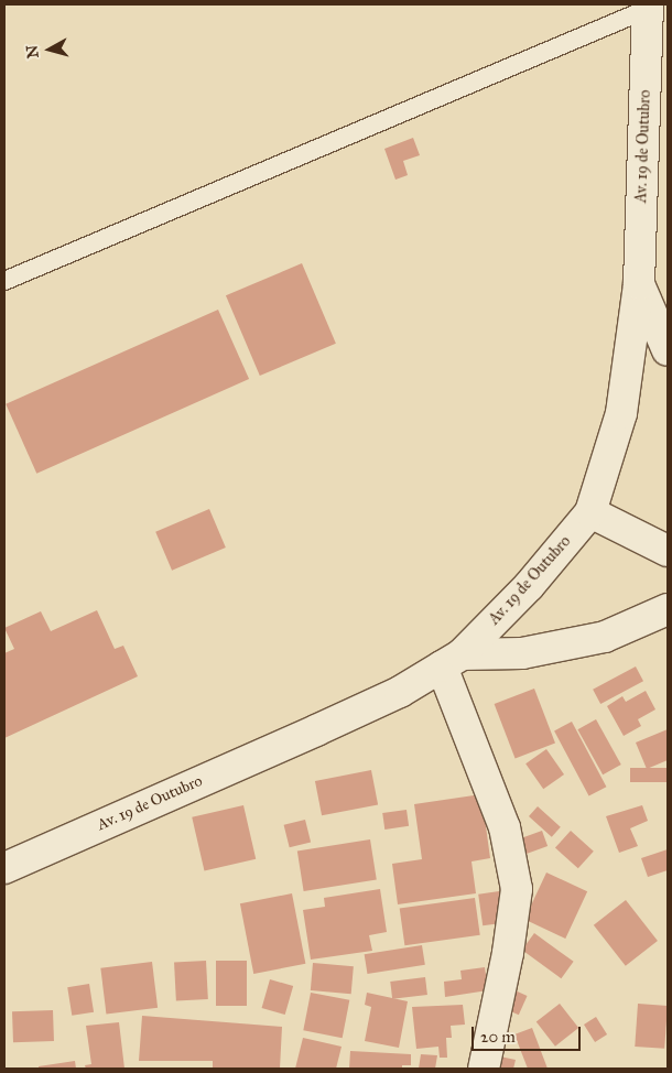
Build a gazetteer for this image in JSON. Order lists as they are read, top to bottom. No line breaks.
{"streets":{"street":["Av. 19 de Outubro"]},"scale_bar":"20 m","north":"left"}
